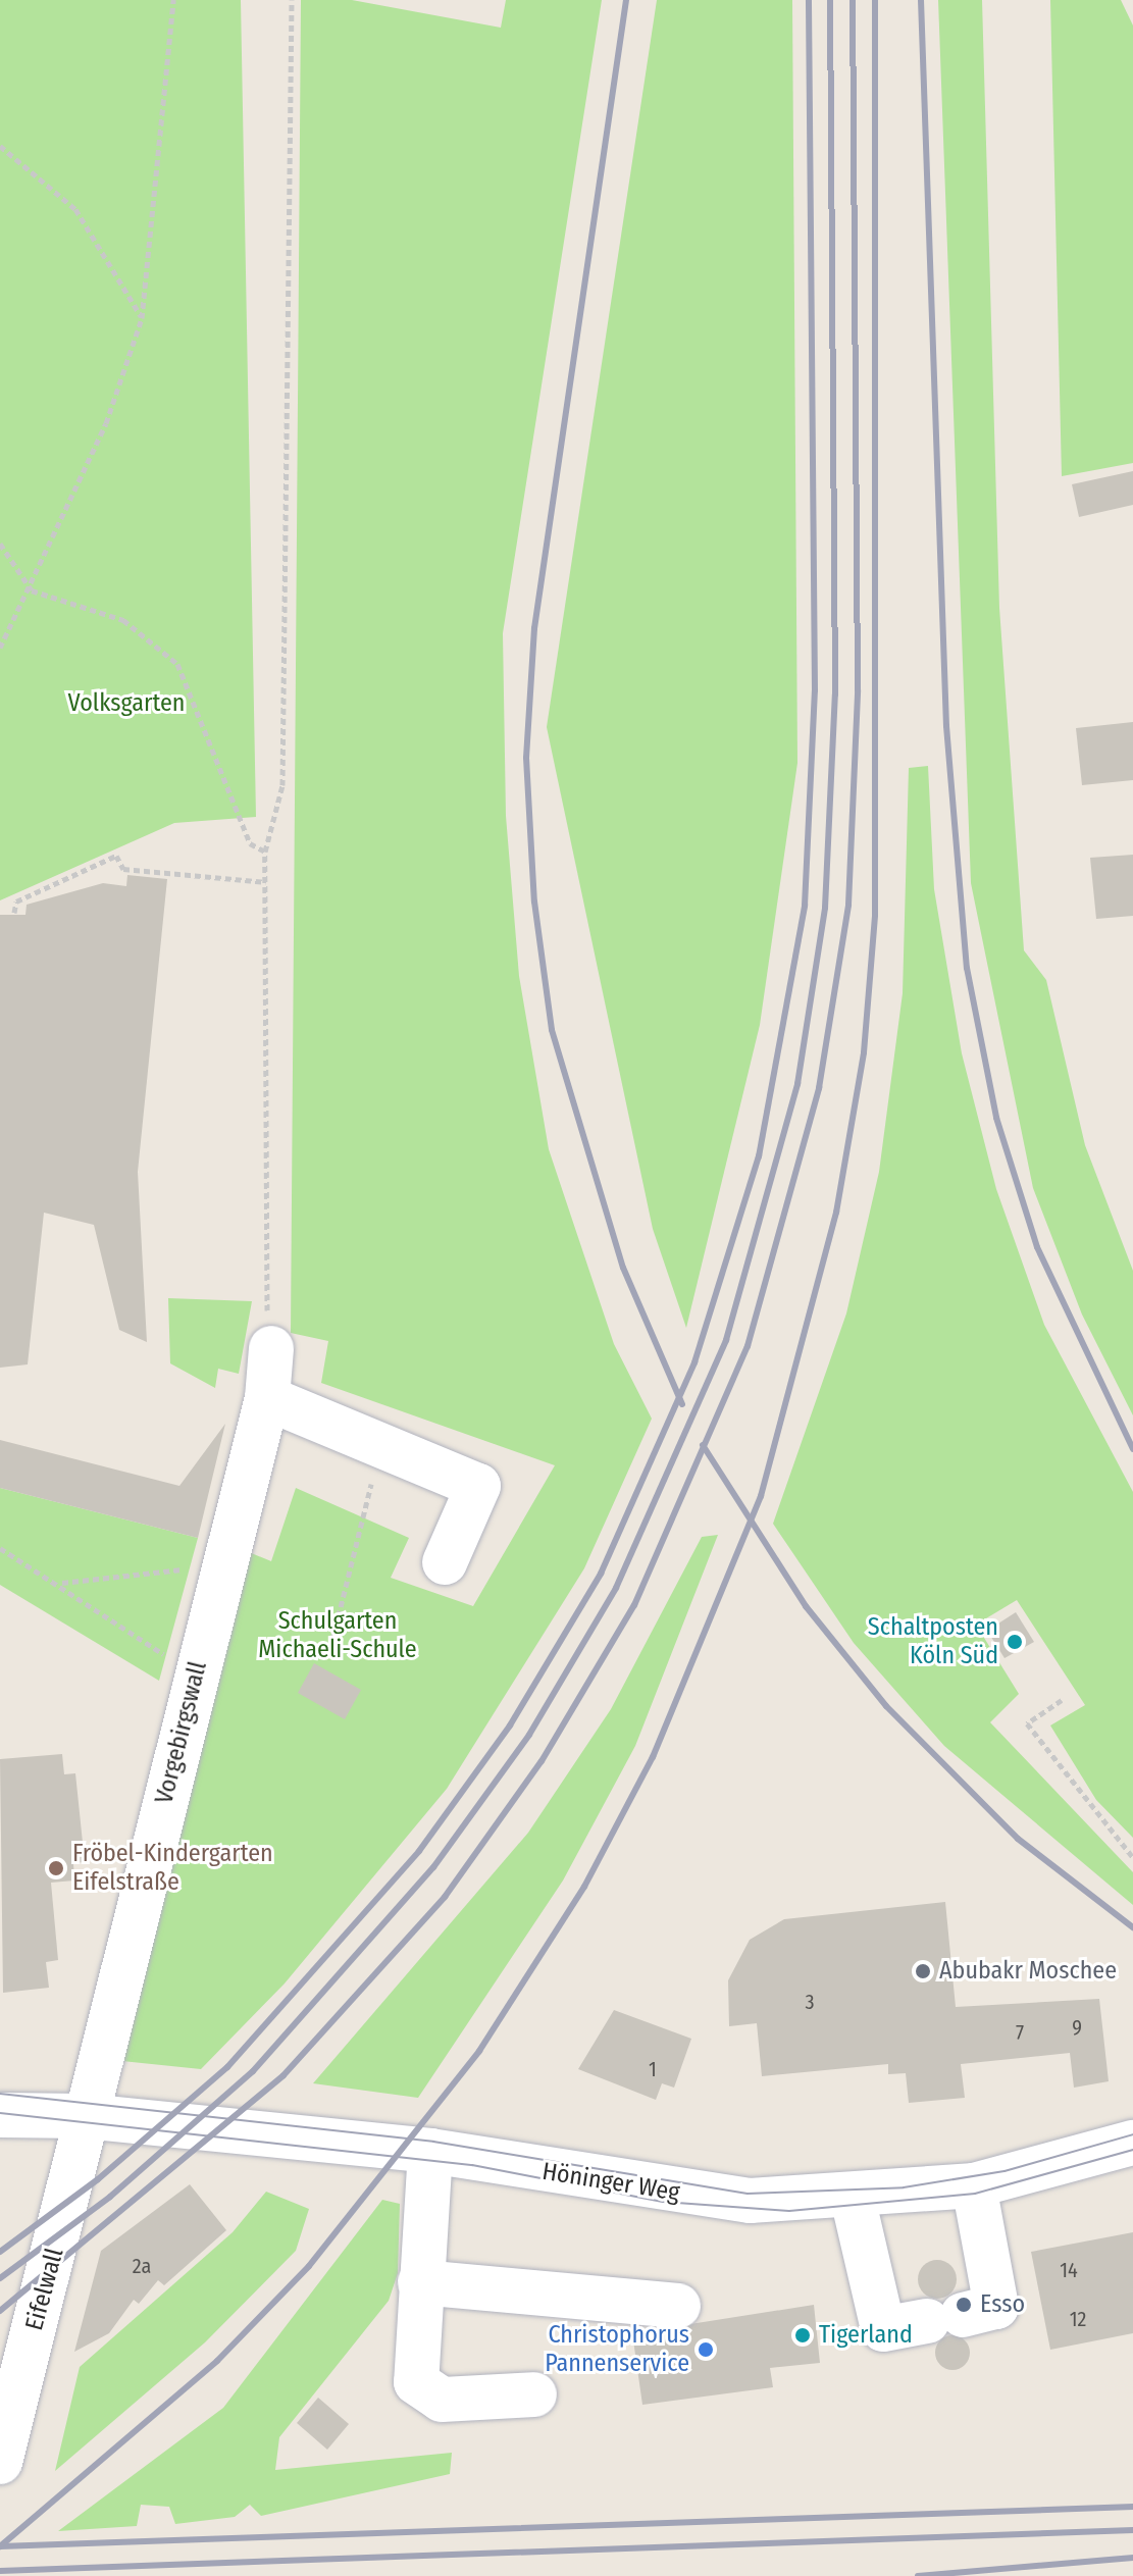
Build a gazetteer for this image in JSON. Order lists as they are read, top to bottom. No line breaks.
{"streets":{"street":["Vorgebirgswall","Höninger Weg","Eifelwall"]},"crossings":[["Vorgebirgswall","Höninger Weg"],["Vorgebirgswall","Eifelwall"],["Höninger Weg","Eifelwall"]],"parks":["Volksgarten","Schulgarten Michaeli-Schule"],"places":["Schaltposten Köln Süd","Fröbel-Kindergarten Eifelstraße","Abubakr Moschee","Esso","Tigerland","Christophorus Pannenservice"],"house_numbers":["3","9","7","1","2a","14","12"]}
